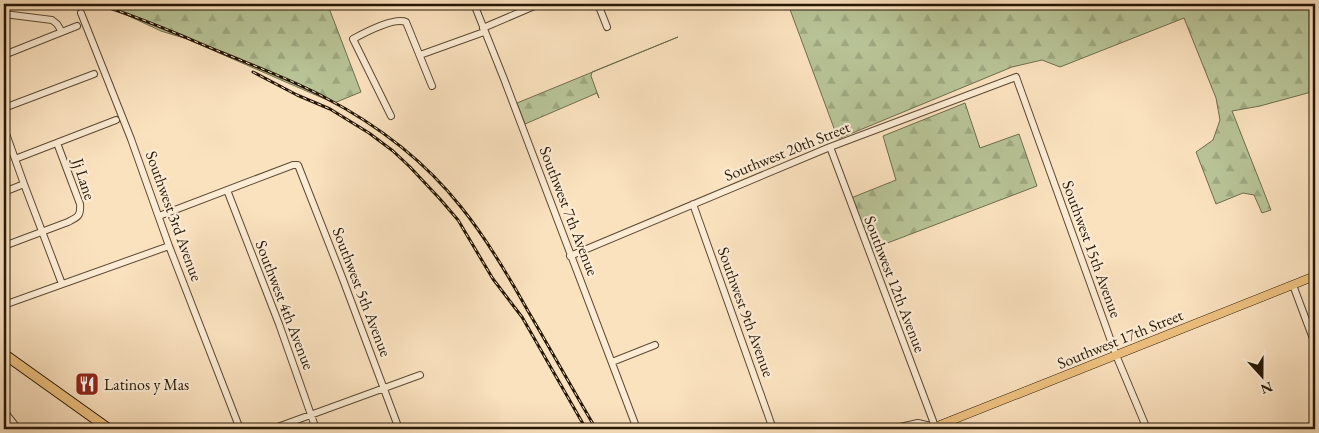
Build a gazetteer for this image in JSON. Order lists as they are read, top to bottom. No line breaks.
{"streets":{"main road":["Southwest 17th Street"],"street":["Southwest 20th Street","Jj Lane","Southwest 7th Avenue","Southwest 3rd Avenue","Southwest 15th Avenue","Southwest 12th Avenue","Southwest 5th Avenue","Southwest 4th Avenue","Southwest 9th Avenue"]},"crossings":[["Southwest 20th Street","Southwest 7th Avenue"],["Southwest 20th Street","Southwest 15th Avenue"],["Southwest 20th Street","Southwest 12th Avenue"],["Southwest 20th Street","Southwest 9th Avenue"],["Southwest 15th Avenue","Southwest 17th Street"],["Southwest 12th Avenue","Southwest 17th Street"],["Southwest 5th Avenue","Southwest 4th Avenue"]],"places":{"restaurant":["Latinos y Mas"]},"north":"bottom"}
